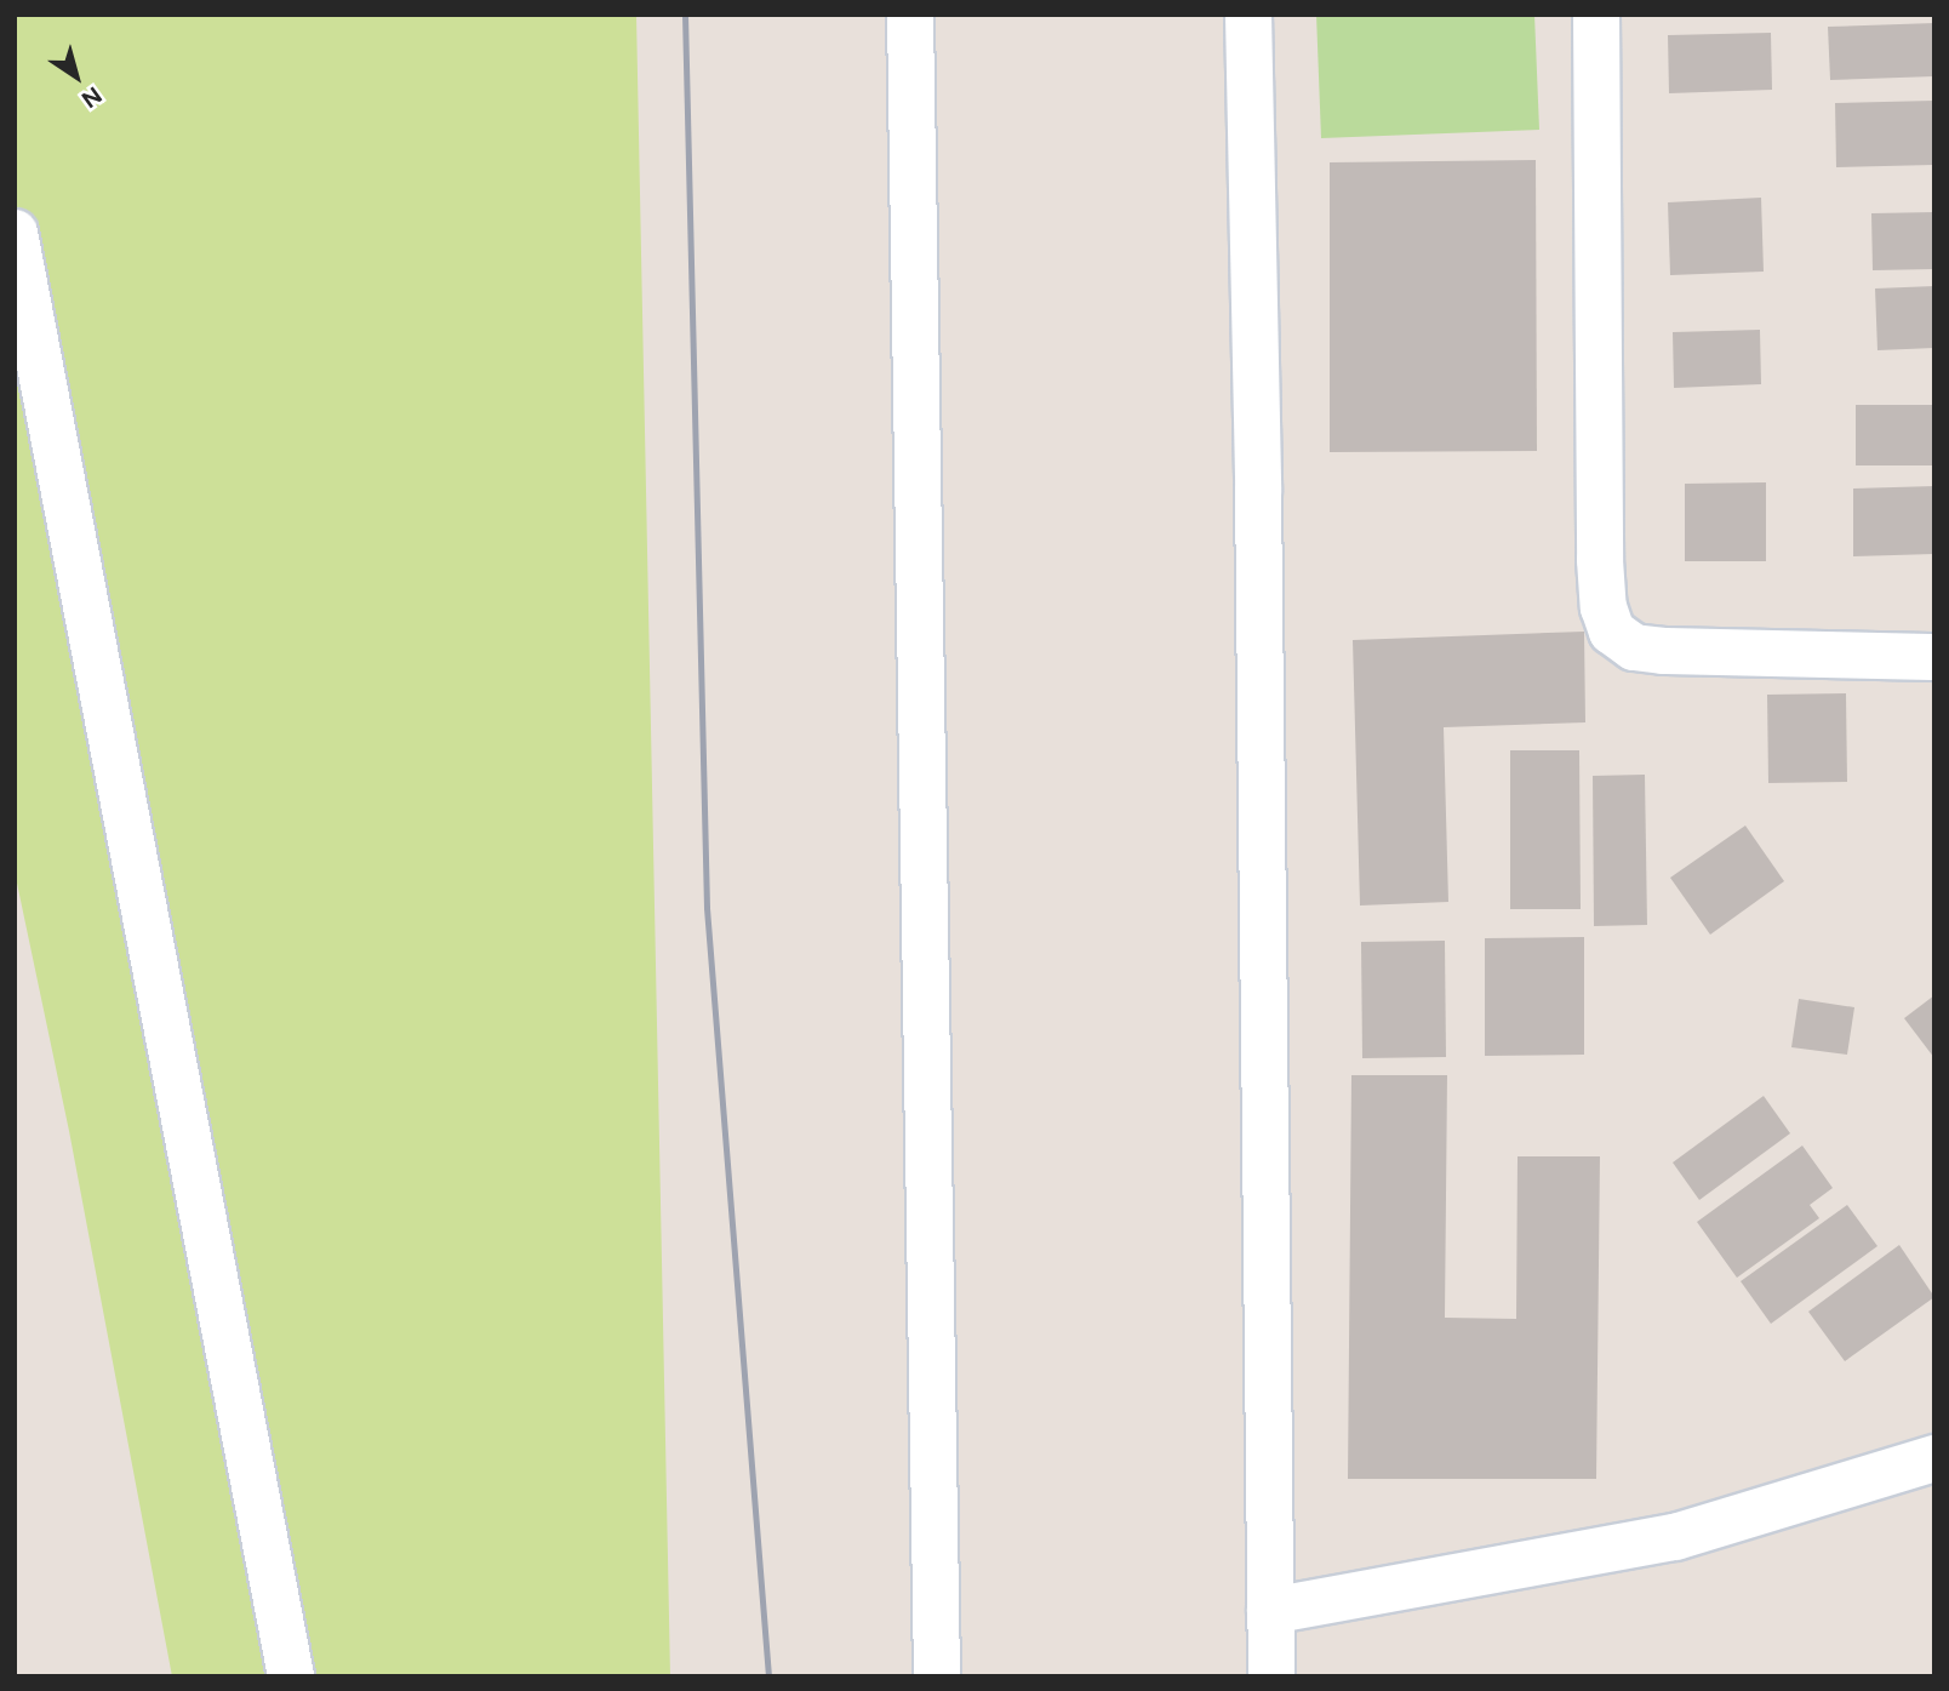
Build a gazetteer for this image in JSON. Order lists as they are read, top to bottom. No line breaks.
{"north":"bottom right"}
